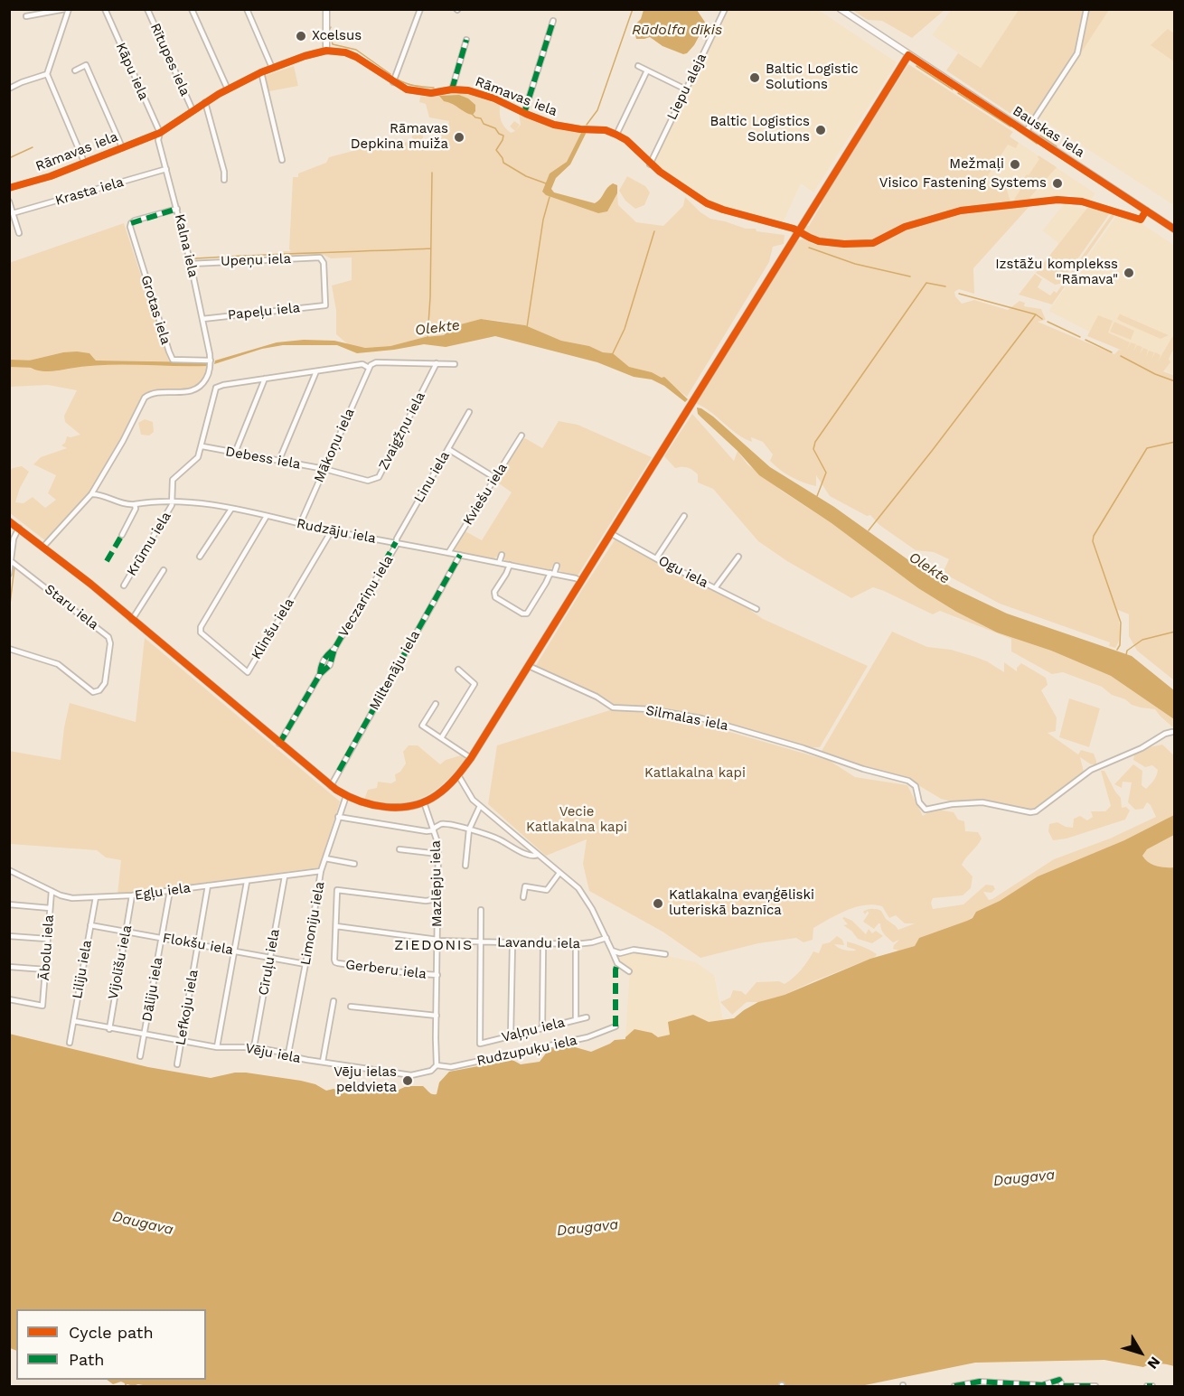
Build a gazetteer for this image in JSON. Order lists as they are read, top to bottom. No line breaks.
{"streets":{"main road":["Bauskas iela"],"street":["Rītupes iela","Kāpu iela","Liepu aleja","Rāmavas iela","Krasta iela","Kalna iela","Upeņu iela","Grotas iela","Papeļu iela","Zvaigžņu iela","Mākoņu iela","Debess iela","Linu iela","Kviešu iela","Rudzāju iela","Krūmu iela","Ogu iela","Veczariņu iela","Staru iela","Klinšu iela","Miltenāju iela","Silmalas iela","Mazlēpju iela","Egļu iela","Limoniju iela","Lavandu iela","Flokšu iela","Ābolu iela","Vijolīšu iela","Cīruļu iela","Liliju iela","Gerberu iela","Dāliju iela","Lefkoju iela","Vaļņu iela","Rudzupuķu iela","Vēju iela"]},"crossings":[["Rītupes iela","Rāmavas iela"],["Kāpu iela","Rāmavas iela"],["Kāpu iela","Kalna iela"],["Liepu aleja","Rāmavas iela"],["Rāmavas iela","Bauskas iela"],["Rāmavas iela","Kalna iela"],["Krasta iela","Kalna iela"],["Kalna iela","Upeņu iela"],["Kalna iela","Grotas iela"],["Kalna iela","Papeļu iela"],["Upeņu iela","Papeļu iela"],["Zvaigžņu iela","Mākoņu iela"],["Zvaigžņu iela","Debess iela"],["Mākoņu iela","Debess iela"],["Mākoņu iela","Rudzāju iela"],["Debess iela","Krūmu iela"],["Linu iela","Rudzāju iela"],["Linu iela","Veczariņu iela"],["Kviešu iela","Rudzāju iela"],["Rudzāju iela","Krūmu iela"],["Rudzāju iela","Veczariņu iela"],["Rudzāju iela","Klinšu iela"],["Rudzāju iela","Miltenāju iela"],["Mazlēpju iela","Lavandu iela"],["Mazlēpju iela","Gerberu iela"],["Mazlēpju iela","Rudzupuķu iela"],["Mazlēpju iela","Vēju iela"],["Egļu iela","Limoniju iela"],["Egļu iela","Ābolu iela"],["Egļu iela","Vijolīšu iela"],["Egļu iela","Cīruļu iela"],["Egļu iela","Liliju iela"],["Egļu iela","Dāliju iela"],["Egļu iela","Lefkoju iela"],["Limoniju iela","Flokšu iela"],["Limoniju iela","Vēju iela"],["Lavandu iela","Gerberu iela"],["Lavandu iela","Vaļņu iela"],["Flokšu iela","Vijolīšu iela"],["Flokšu iela","Cīruļu iela"],["Flokšu iela","Liliju iela"],["Flokšu iela","Dāliju iela"],["Flokšu iela","Lefkoju iela"],["Vijolīšu iela","Vēju iela"],["Cīruļu iela","Vēju iela"],["Liliju iela","Vēju iela"],["Dāliju iela","Vēju iela"],["Lefkoju iela","Vēju iela"],["Rudzupuķu iela","Vēju iela"]],"districts":["ZIEDONIS"],"water":["Rūdolfa dīķis","Olekte","Daugava"],"parks":["Katlakalna kapi","Vecie Katlakalna kapi"],"places":["Xcelsus","Baltic Logistic Solutions","Baltic Logistics Solutions","Rāmavas Depkina muiža","Mežmaļi","Visico Fastening Systems","Izstāžu komplekss \"Rāmava\"","Katlakalna evaņģēliski luteriskā baznīca","Vēju ielas peldvieta"],"legend":["Cycle path","Path"],"north":"bottom right"}
